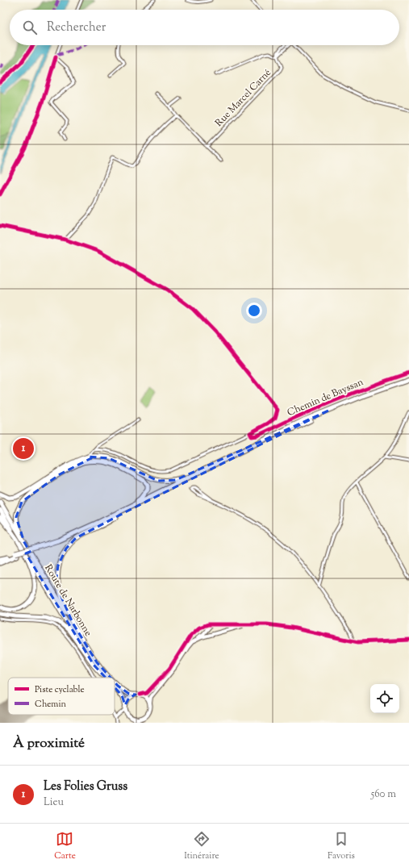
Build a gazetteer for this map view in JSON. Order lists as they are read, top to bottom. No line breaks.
{"streets":{"main road":["Route de Narbonne"],"street":["Rue Marcel Carné","Chemin de Bayssan"]},"legend":["Piste cyclable","Chemin"],"page":{"search":"Rechercher","pins":"1","heading":"À proximité","list":[{"mark":"1","name":"Les Folies Gruss","note":"Lieu","value":"560 m"}],"nav":["Carte","Itinéraire","Favoris"]}}
